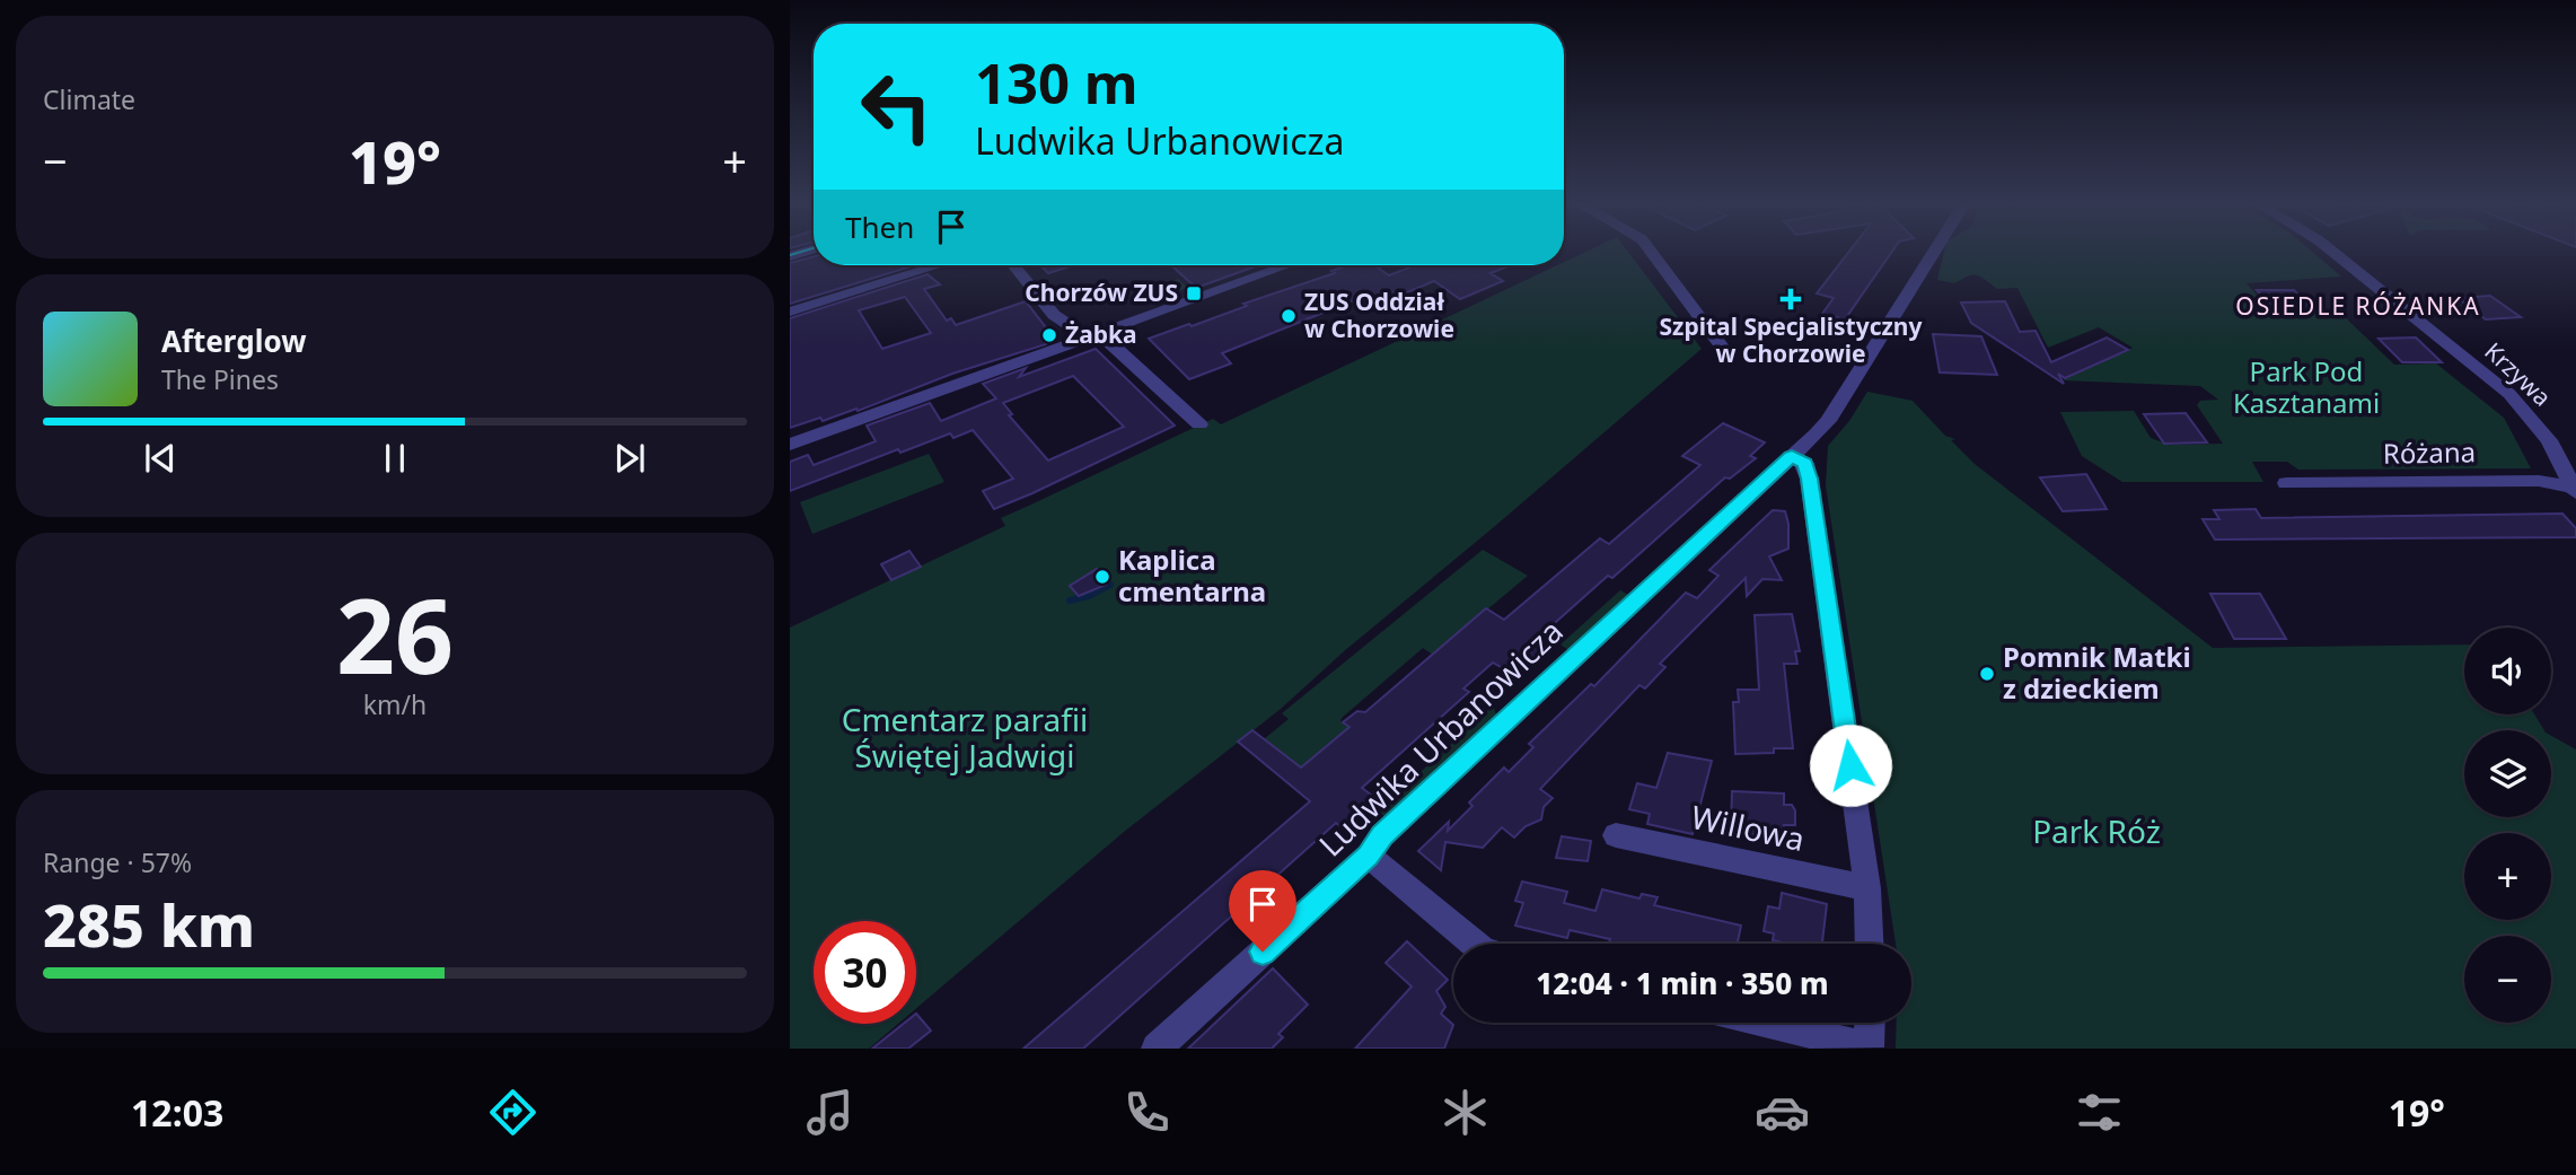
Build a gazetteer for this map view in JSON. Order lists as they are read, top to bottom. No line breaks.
{"streets":{"street":["Krzywa","Różana","Ludwika Urbanowicza","Willowa"]},"crossings":[["Krzywa","Różana"]],"districts":["OSIEDLE RÓŻANKA"],"parks":["Park Pod Kasztanami","Cmentarz parafii Świętej Jadwigi","Park Róż"],"places":{"transit":["Chorzów ZUS"],"health":["Szpital Specjalistyczny w Chorzowie"],"other":["ZUS Oddział w Chorzowie","Żabka","Kaplica cmentarna","Pomnik Matki z dzieckiem"]},"page":{"tile":["Climate",["26","km/h"],["Range · 57%","285 km"]],"turn":["130 m","Ludwika Urbanowicza"],"heat":["−","19°","+"],"then":"Then","song":["Afterglow","The Pines"],"map_buttons":["+","−"],"limit":"30","trip":"12:04 · 1 min · 350 m","tabs":["12:03","19°"]}}
